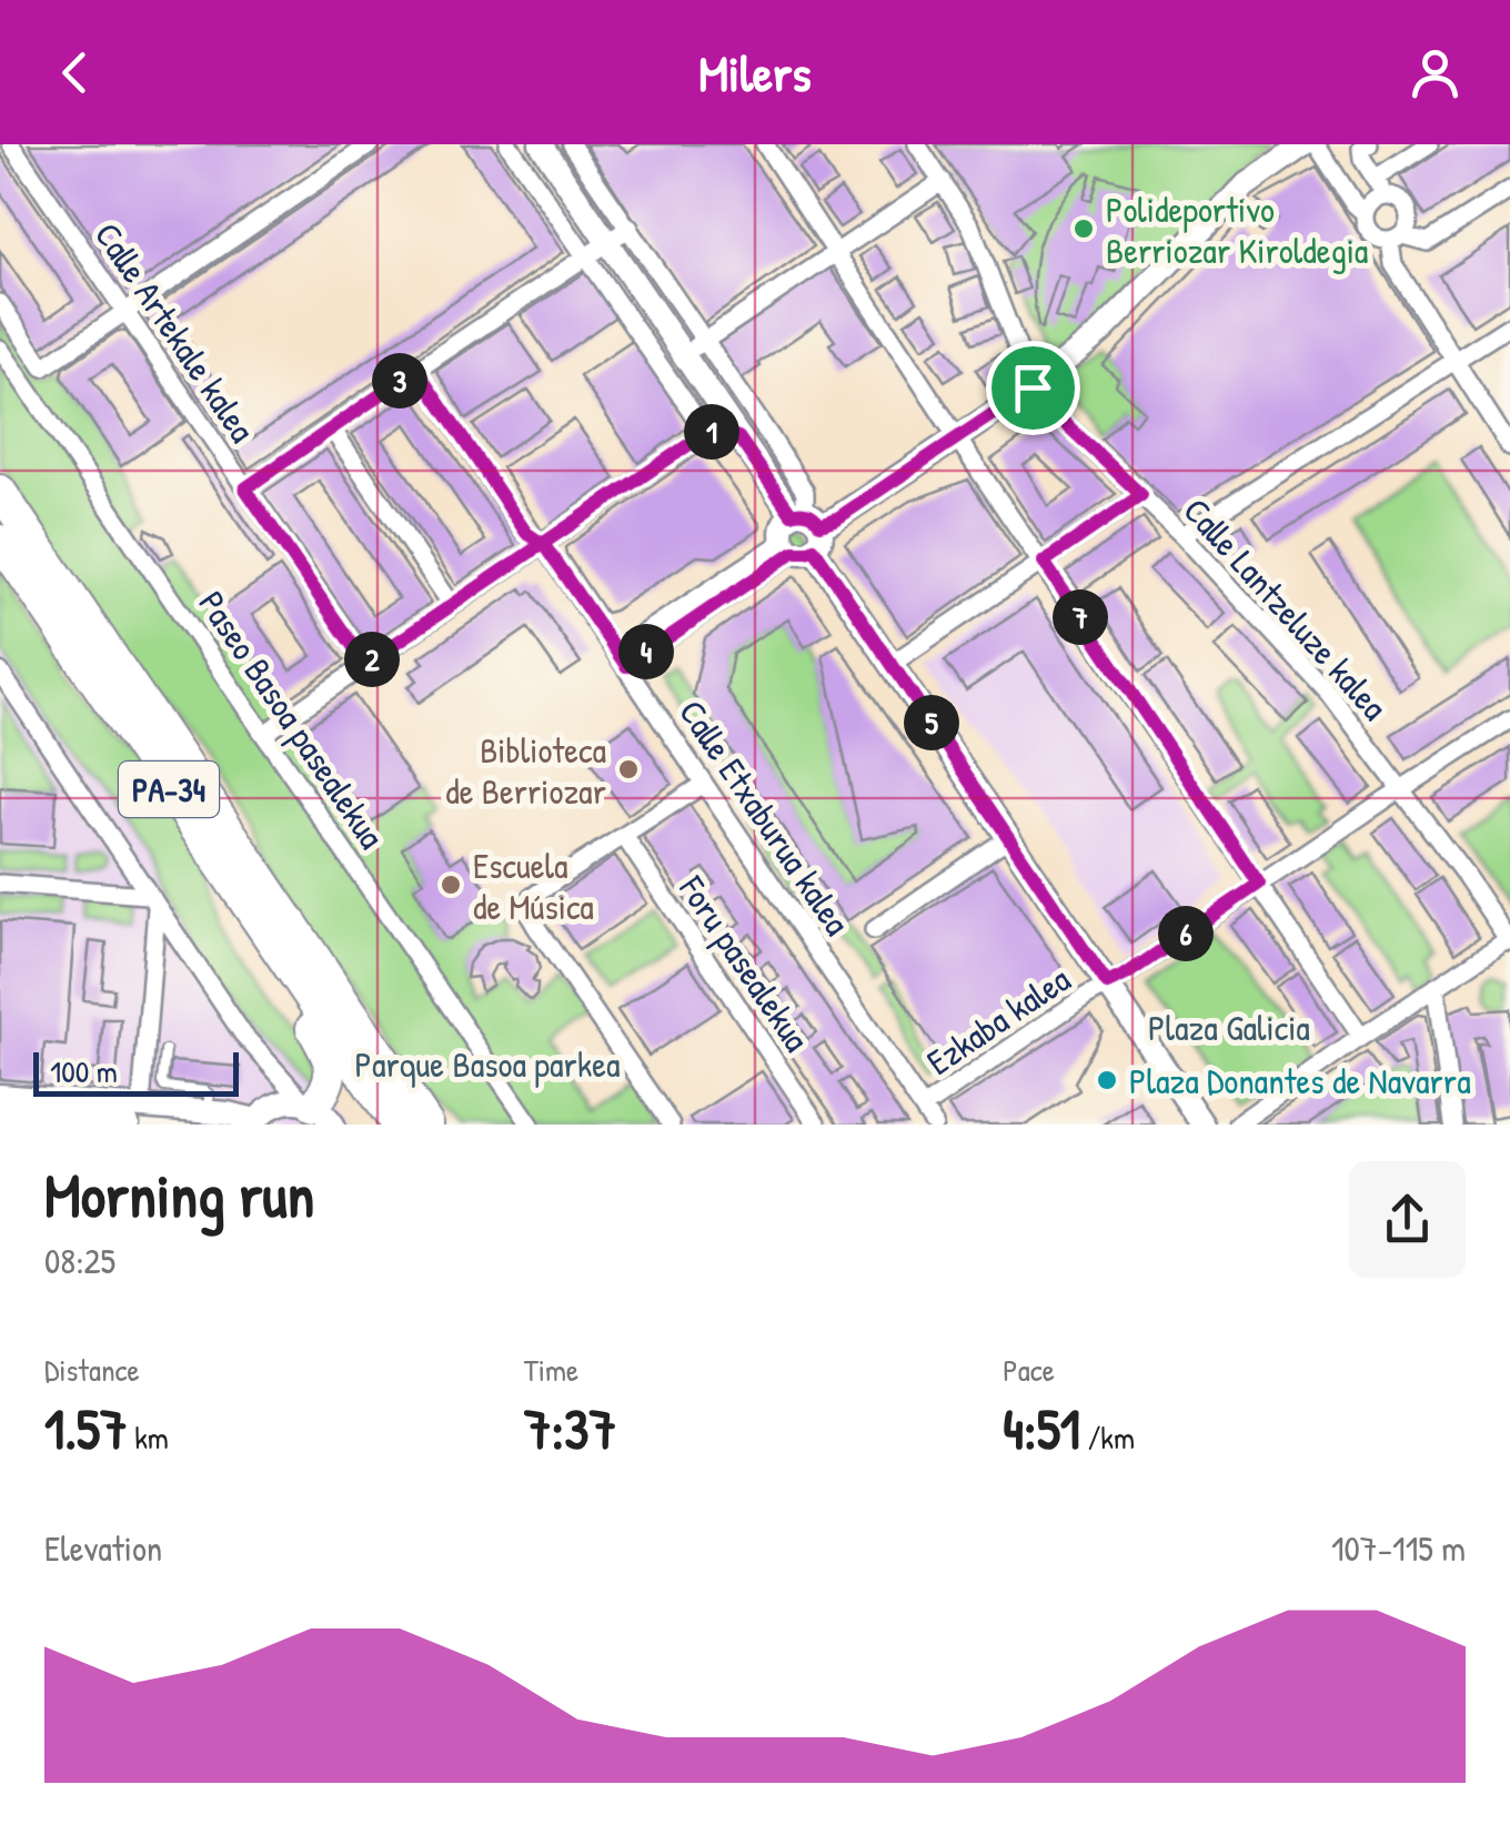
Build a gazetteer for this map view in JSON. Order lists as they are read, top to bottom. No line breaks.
{"streets":{"highway":["PA-34"],"street":["Calle Artekale kalea","Calle Lantzeluze kalea","Paseo Basoa pasealekua","Calle Etxaburua kalea","Foru pasealekua","Ezkaba kalea"]},"crossings":[["Calle Lantzeluze kalea","Ezkaba kalea"],["Calle Etxaburua kalea","Ezkaba kalea"]],"parks":["Plaza Galicia","Parque Basoa parkea"],"places":["Polideportivo Berriozar Kiroldegia","Biblioteca de Berriozar","Escuela de Música","Plaza Donantes de Navarra"],"scale_bar":"100 m","page":{"header":"Milers","pins":["3","1","7","4","2","5","6"],"scale":"100 m","heading":["Morning run","08:25"],"stats":[["Distance","1.57 km"],["Time","7:37"],["Pace","4:51 /km"]],"chart":["Elevation","107–115 m"]}}
